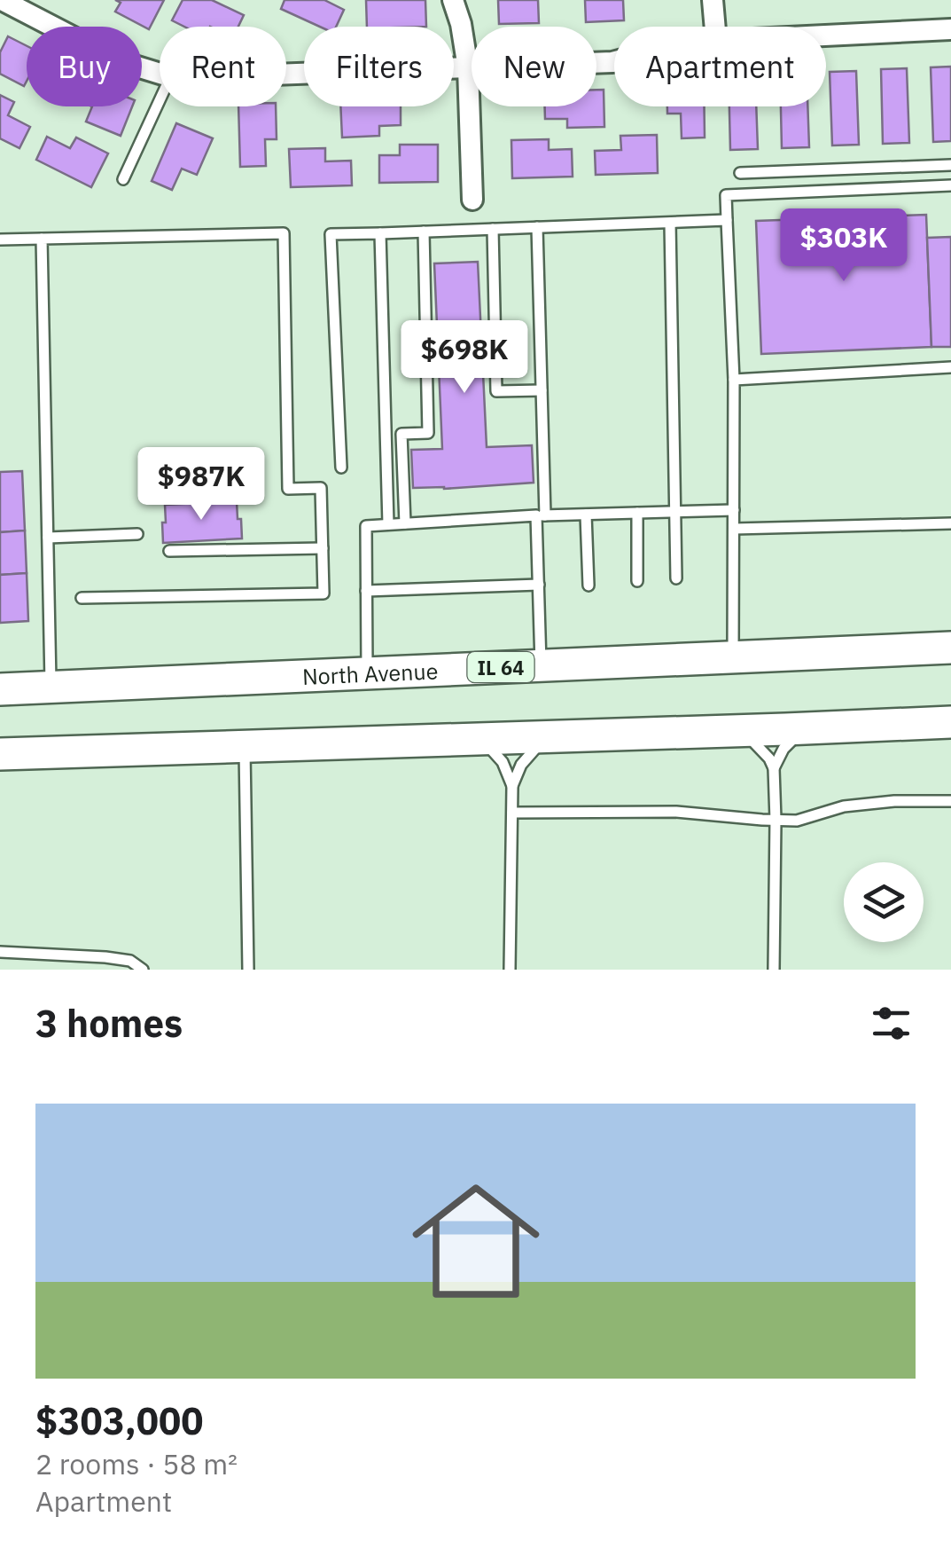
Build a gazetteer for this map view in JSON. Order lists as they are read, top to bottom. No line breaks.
{"streets":{"main road":["IL 64","North Avenue"]},"page":{"chip":["Buy","Rent","Filters","New","Apartment"],"price":["$303K","$698K","$987K"],"heading":"3 homes","list":[{"name":"$303,000","note":"2 rooms · 58 m² · Apartment"}]}}
